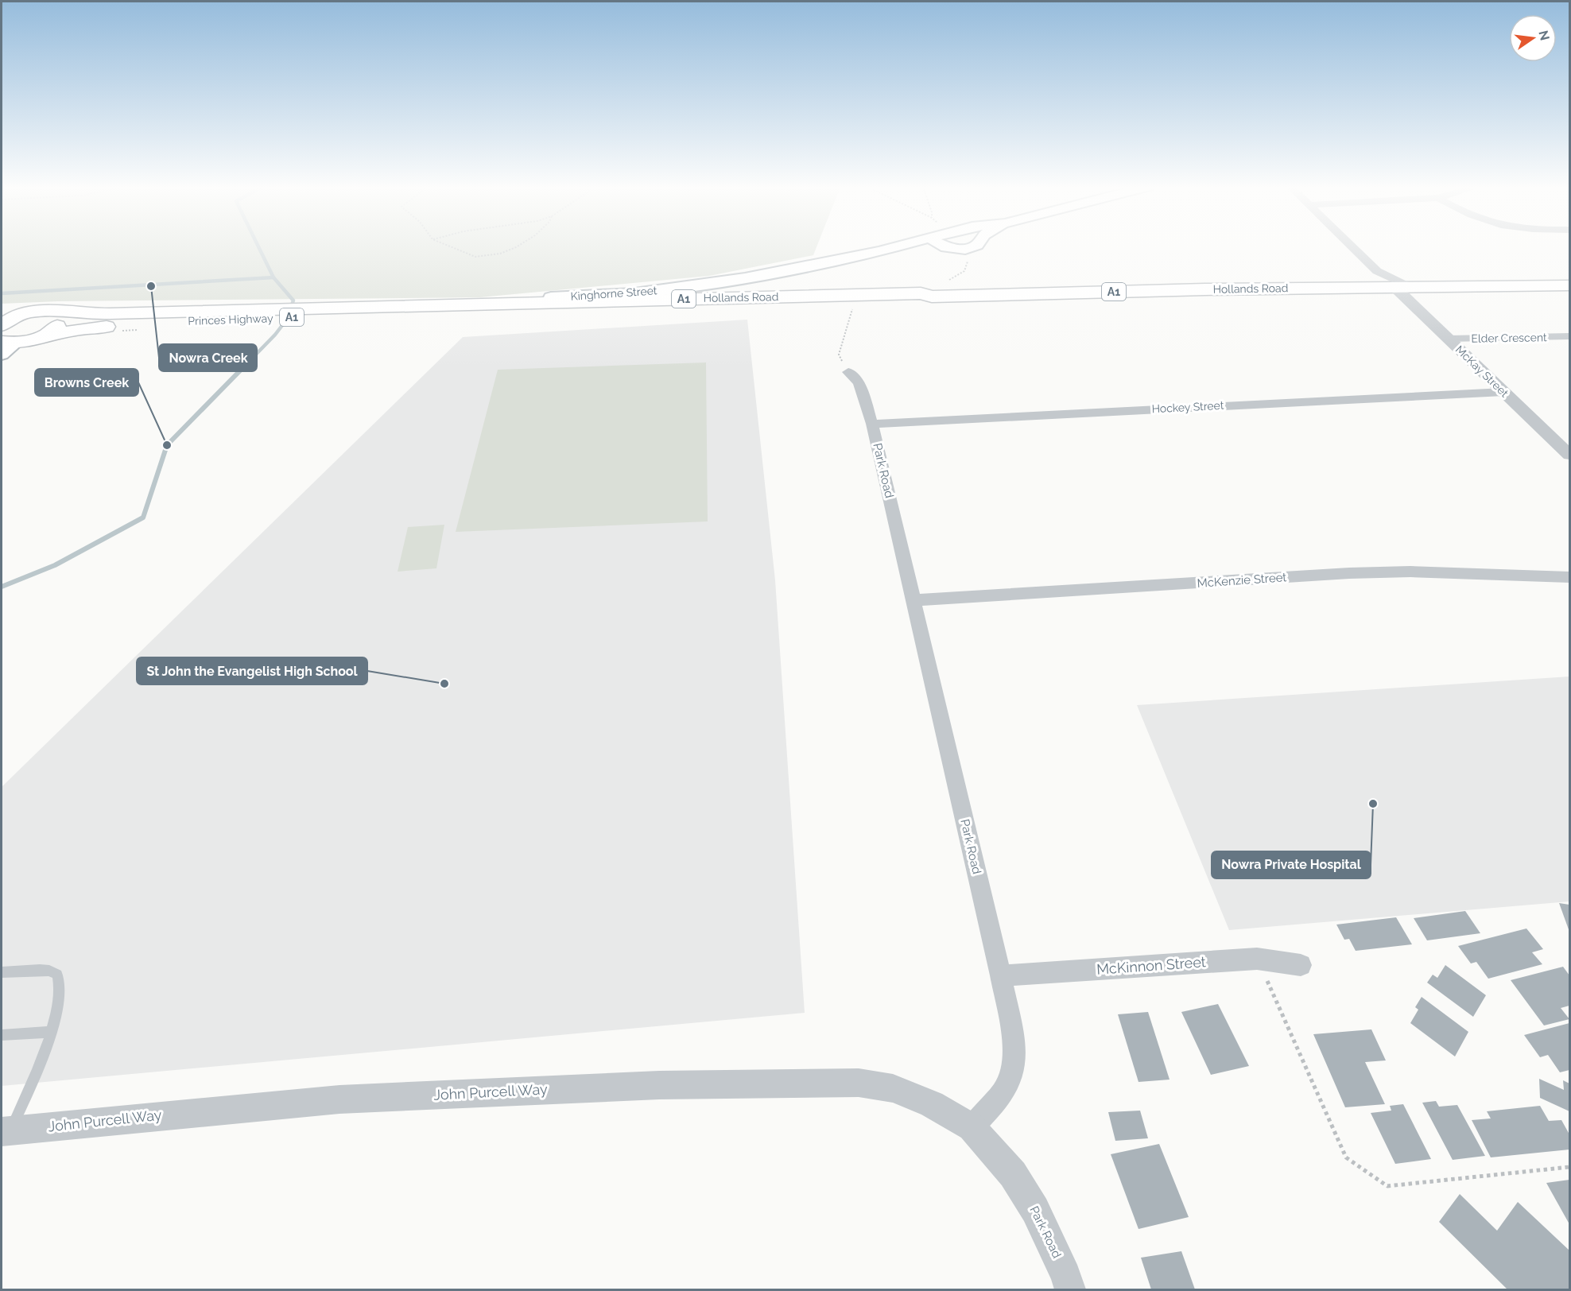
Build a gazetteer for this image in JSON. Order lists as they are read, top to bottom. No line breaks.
{"streets":{"highway":["Hollands Road","A1","Princes Highway"],"main road":["Kinghorne Street"],"street":["Elder Crescent","McKay Street","Hockey Street","Park Road","McKenzie Street","McKinnon Street","John Purcell Way"]},"crossings":[["Hollands Road","Kinghorne Street"],["Hollands Road","Princes Highway"],["Hollands Road","McKay Street"],["A1","Princes Highway"],["Kinghorne Street","Princes Highway"],["Elder Crescent","McKay Street"],["McKay Street","Hockey Street"],["Hockey Street","Park Road"],["Park Road","McKenzie Street"],["Park Road","McKinnon Street"],["Park Road","John Purcell Way"]],"places":["Nowra Creek","Browns Creek","St John the Evangelist High School","Nowra Private Hospital"],"north":"right"}
